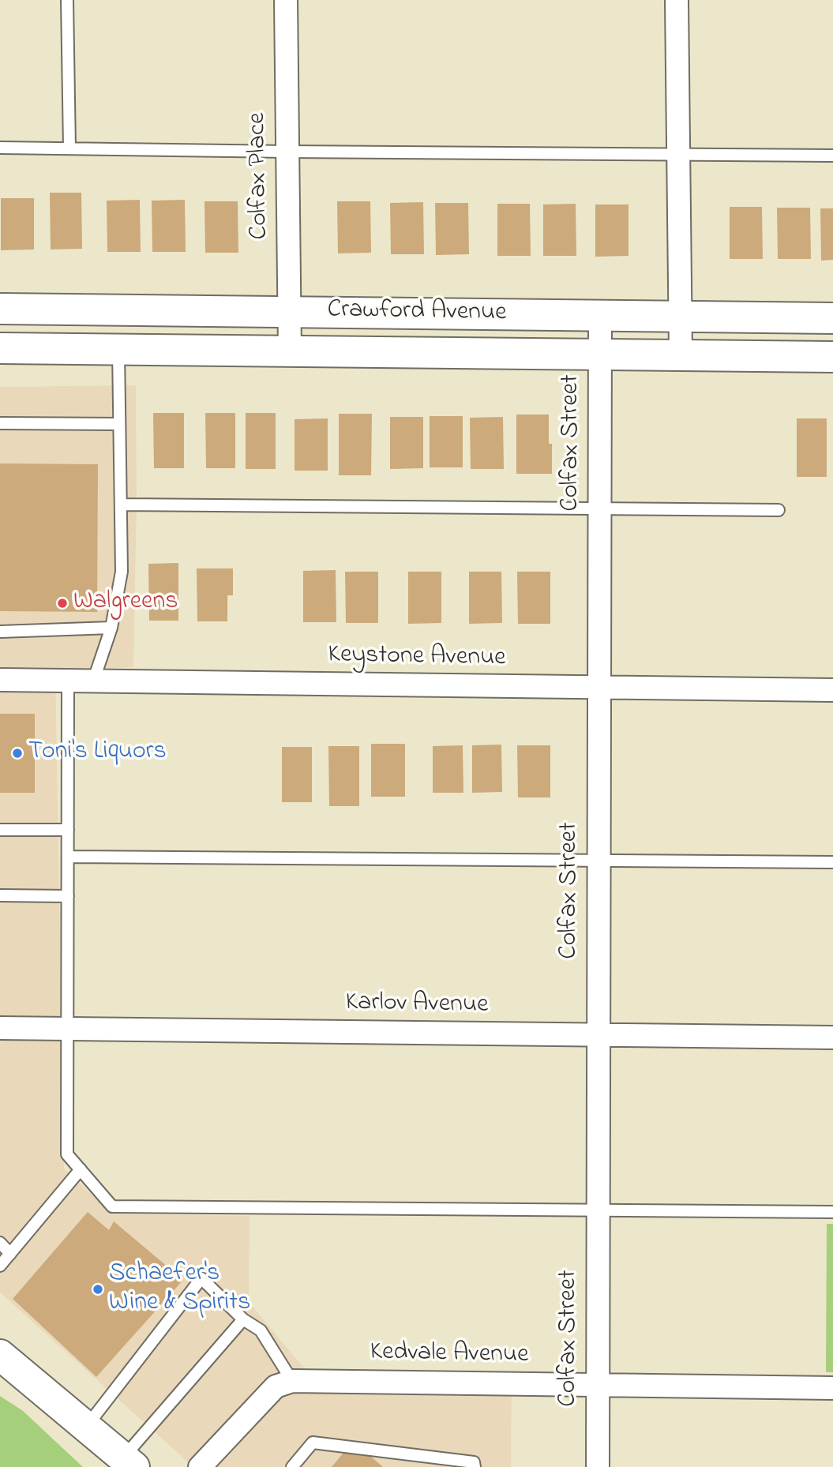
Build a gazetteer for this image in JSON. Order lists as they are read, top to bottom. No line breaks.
{"streets":{"main road":["Crawford Avenue"],"street":["Colfax Place","Colfax Street","Keystone Avenue","Karlov Avenue","Kedvale Avenue"]},"crossings":[["Colfax Place","Crawford Avenue"],["Crawford Avenue","Colfax Street"],["Colfax Street","Keystone Avenue"],["Colfax Street","Karlov Avenue"],["Colfax Street","Kedvale Avenue"]],"places":["Walgreens","Toni's Liquors","Schaefer's Wine & Spirits"]}
